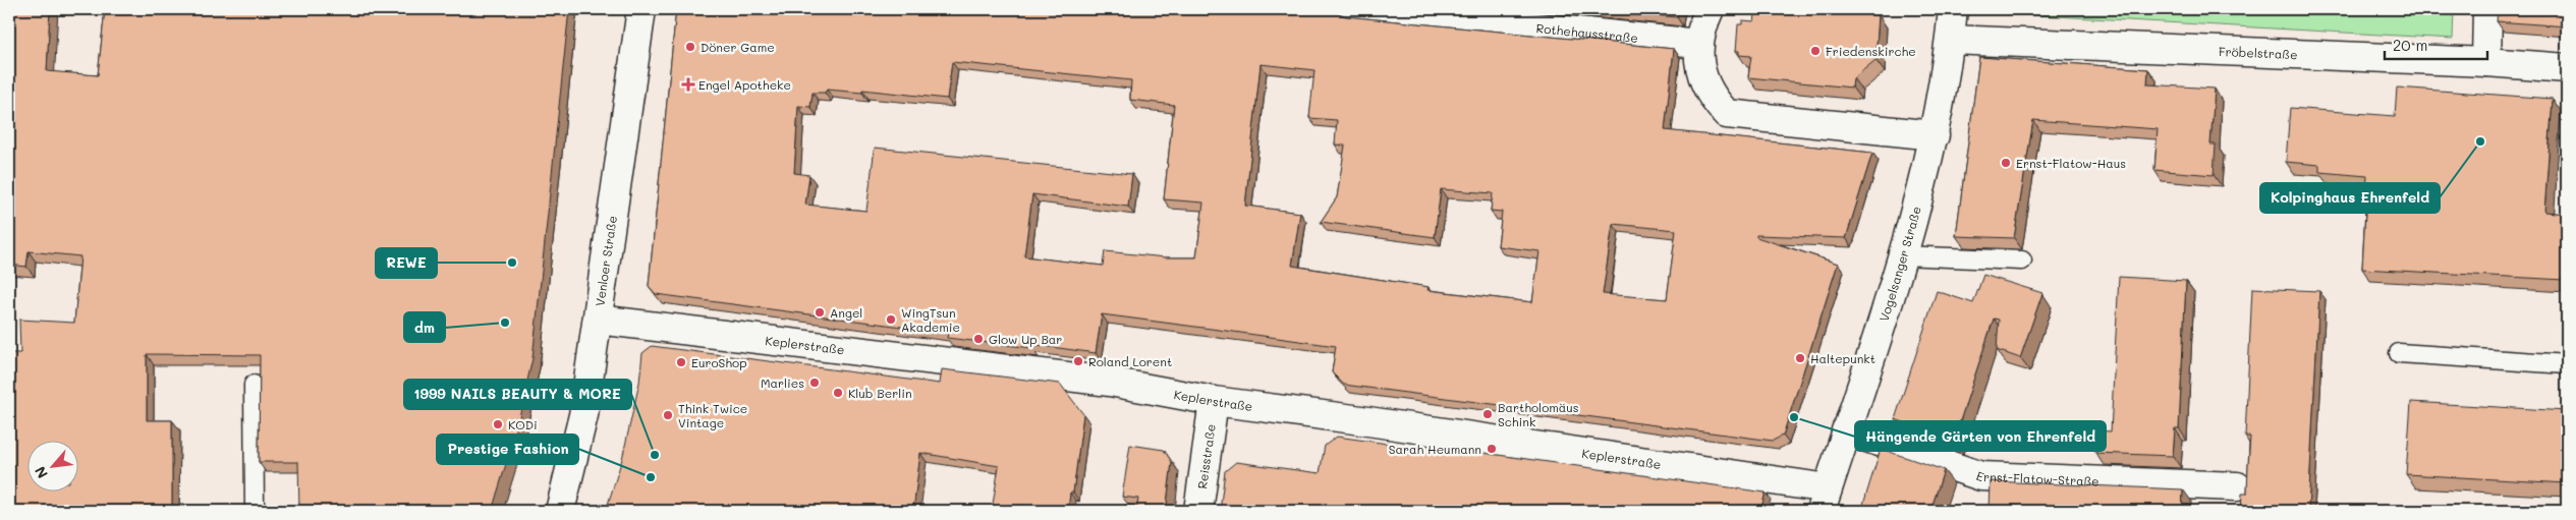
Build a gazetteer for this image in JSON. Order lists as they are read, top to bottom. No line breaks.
{"streets":{"street":["Rothehausstraße","Fröbelstraße","Venloer Straße","Vogelsanger Straße","Keplerstraße","Reisstraße","Ernst-Flatow-Straße"]},"crossings":[["Fröbelstraße","Vogelsanger Straße"],["Venloer Straße","Keplerstraße"],["Vogelsanger Straße","Keplerstraße"],["Vogelsanger Straße","Ernst-Flatow-Straße"],["Keplerstraße","Reisstraße"]],"places":{"other":["Döner Game","Friedenskirche","Kolpinghaus Ehrenfeld","Ernst-Flatow-Haus","REWE","Angel","WingTsun Akademie","dm","Glow Up Bar","Haltepunkt","Roland Lorent","EuroShop","Marlies","Klub Berlin","Bartholomäus Schink","Think Twice Vintage","Hängende Gärten von Ehrenfeld","KODi","Sarah Heumann","1999 NAILS BEAUTY & MORE","Prestige Fashion"],"health":["Engel Apotheke"]},"scale_bar":"20 m","north":"bottom left"}
